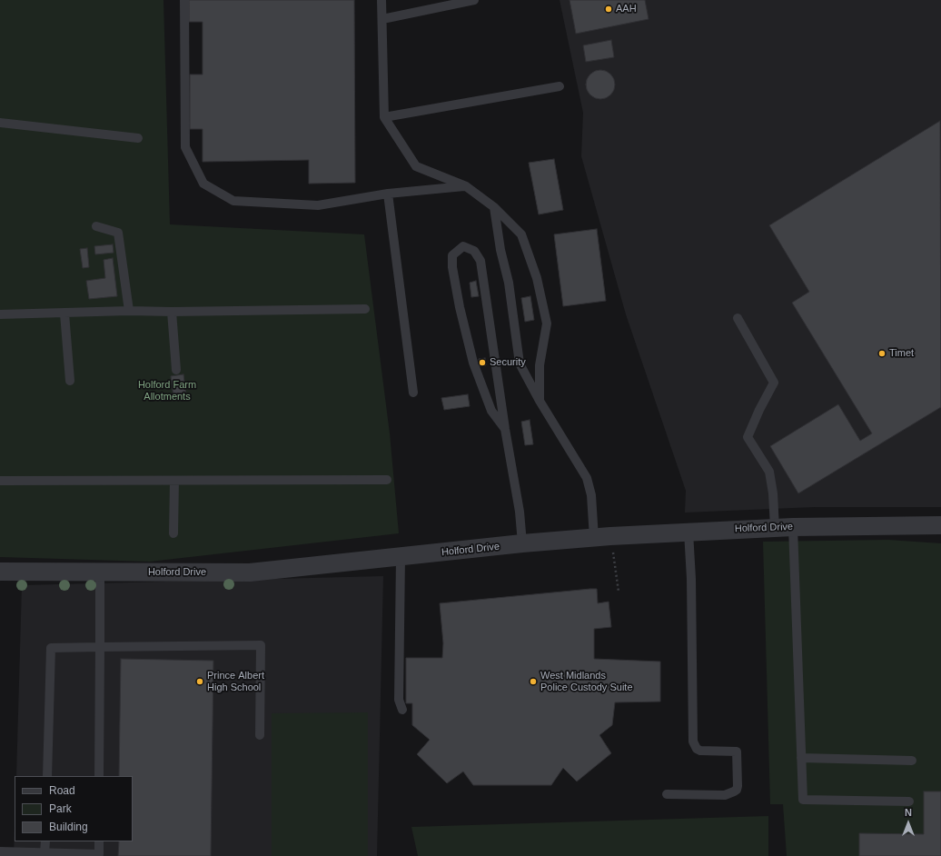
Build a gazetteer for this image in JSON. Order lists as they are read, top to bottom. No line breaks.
{"streets":{"street":["Holford Drive"]},"parks":["Holford Farm Allotments"],"places":["AAH","Timet","Security","Prince Albert High School","West Midlands Police Custody Suite"],"legend":["Road","Park","Building"],"north":"top"}
